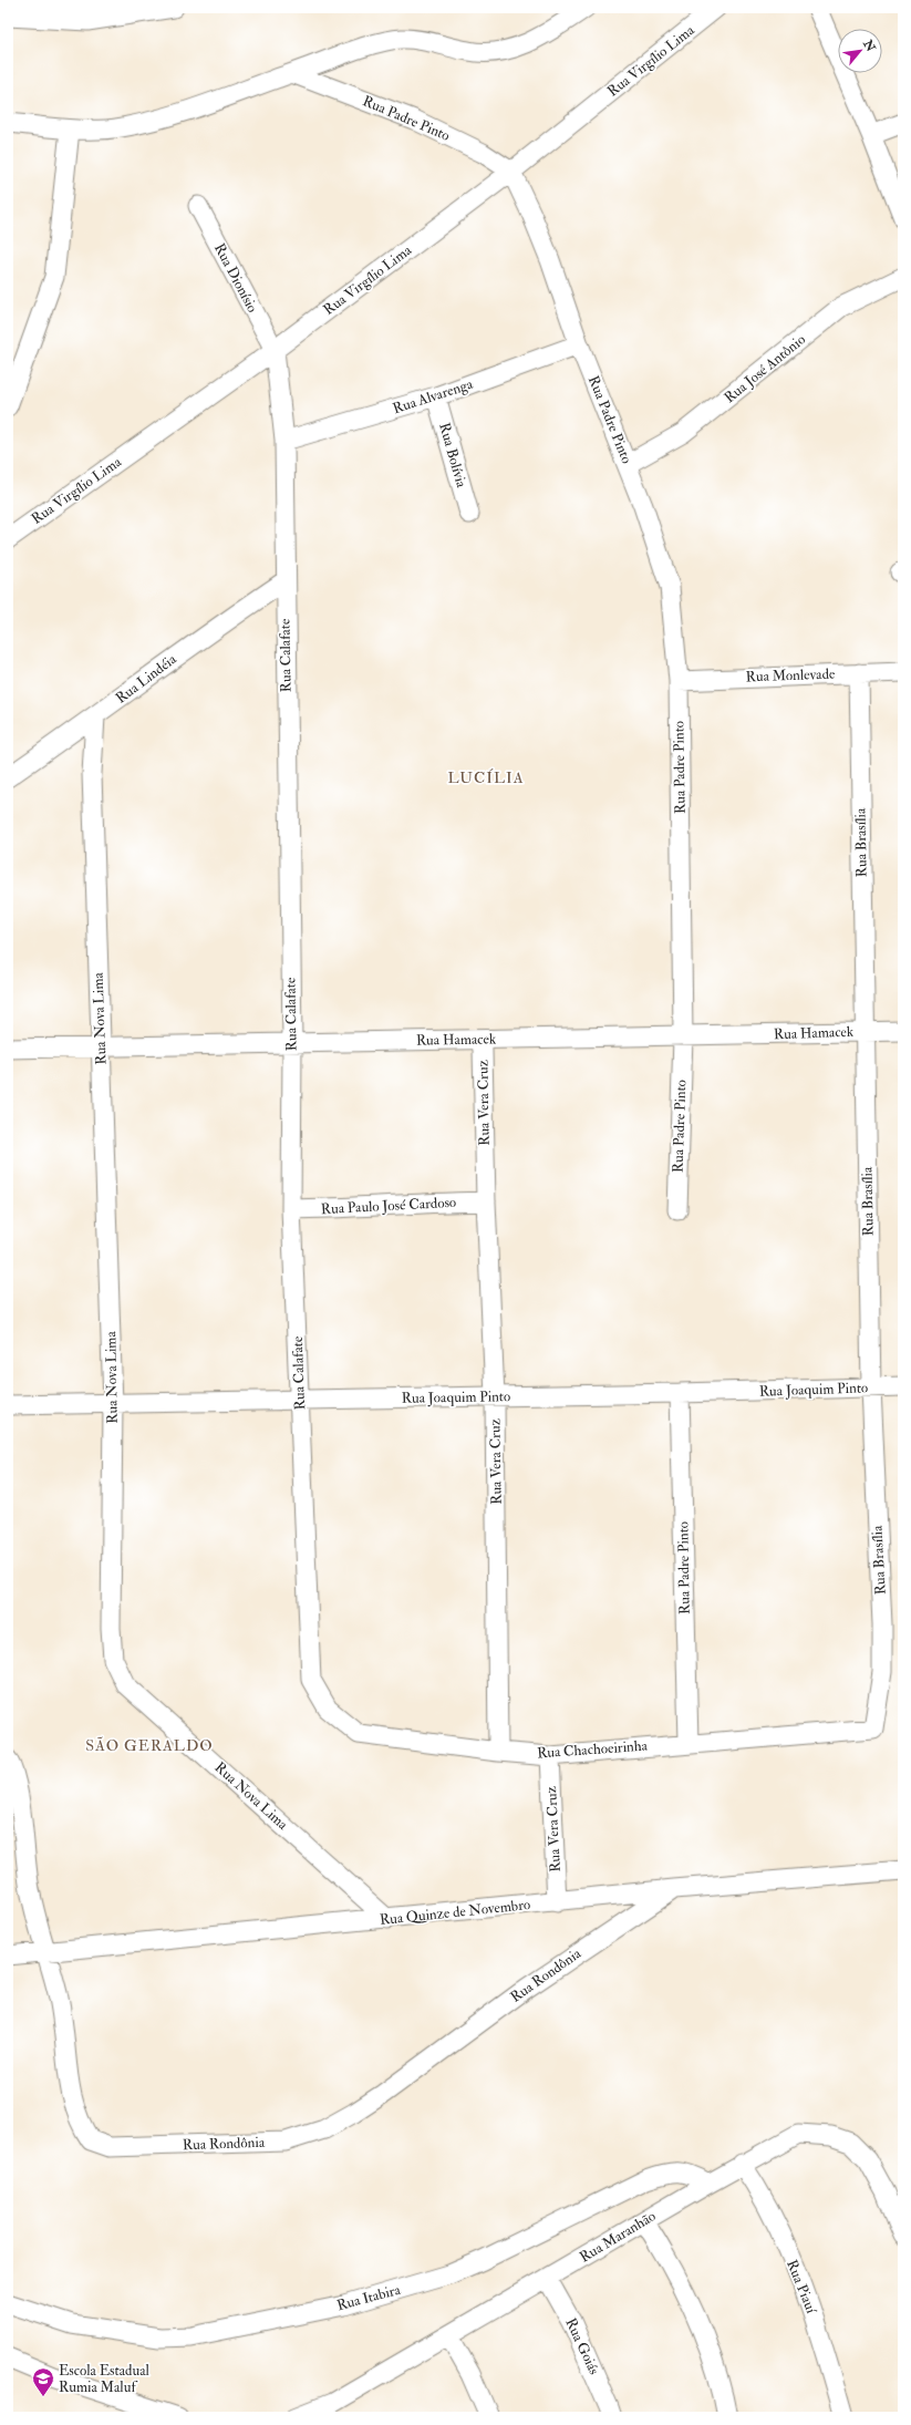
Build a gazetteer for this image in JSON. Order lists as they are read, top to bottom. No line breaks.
{"streets":{"street":["Rua Virgílio Lima","Rua Padre Pinto","Rua Dionísio","Rua José Antônio","Rua Alvarenga","Rua Bolívia","Rua Calafate","Rua Monlevade","Rua Lindéia","Rua Brasília","Rua Nova Lima","Rua Hamacek","Rua Vera Cruz","Rua Paulo José Cardoso","Rua Joaquim Pinto","Rua Chachoeirinha","Rua Quinze de Novembro","Rua Rondônia","Rua Maranhão","Rua Piauí","Rua Itabira","Rua Goiás"]},"crossings":[["Rua Virgílio Lima","Rua Padre Pinto"],["Rua Virgílio Lima","Rua Dionísio"],["Rua Virgílio Lima","Rua Calafate"],["Rua Padre Pinto","Rua José Antônio"],["Rua Padre Pinto","Rua Alvarenga"],["Rua Padre Pinto","Rua Monlevade"],["Rua Padre Pinto","Rua Hamacek"],["Rua Padre Pinto","Rua Joaquim Pinto"],["Rua Padre Pinto","Rua Chachoeirinha"],["Rua Dionísio","Rua Calafate"],["Rua Alvarenga","Rua Bolívia"],["Rua Alvarenga","Rua Calafate"],["Rua Calafate","Rua Lindéia"],["Rua Calafate","Rua Hamacek"],["Rua Calafate","Rua Paulo José Cardoso"],["Rua Calafate","Rua Joaquim Pinto"],["Rua Calafate","Rua Chachoeirinha"],["Rua Monlevade","Rua Brasília"],["Rua Lindéia","Rua Nova Lima"],["Rua Brasília","Rua Hamacek"],["Rua Brasília","Rua Joaquim Pinto"],["Rua Brasília","Rua Chachoeirinha"],["Rua Nova Lima","Rua Hamacek"],["Rua Nova Lima","Rua Joaquim Pinto"],["Rua Nova Lima","Rua Quinze de Novembro"],["Rua Hamacek","Rua Vera Cruz"],["Rua Vera Cruz","Rua Paulo José Cardoso"],["Rua Vera Cruz","Rua Joaquim Pinto"],["Rua Vera Cruz","Rua Chachoeirinha"],["Rua Vera Cruz","Rua Quinze de Novembro"],["Rua Quinze de Novembro","Rua Rondônia"],["Rua Maranhão","Rua Piauí"],["Rua Maranhão","Rua Itabira"],["Rua Maranhão","Rua Goiás"]],"districts":["LUCÍLIA","SÃO GERALDO"],"places":{"school or university":["Escola Estadual Rumia Maluf"]},"north":"top right"}
